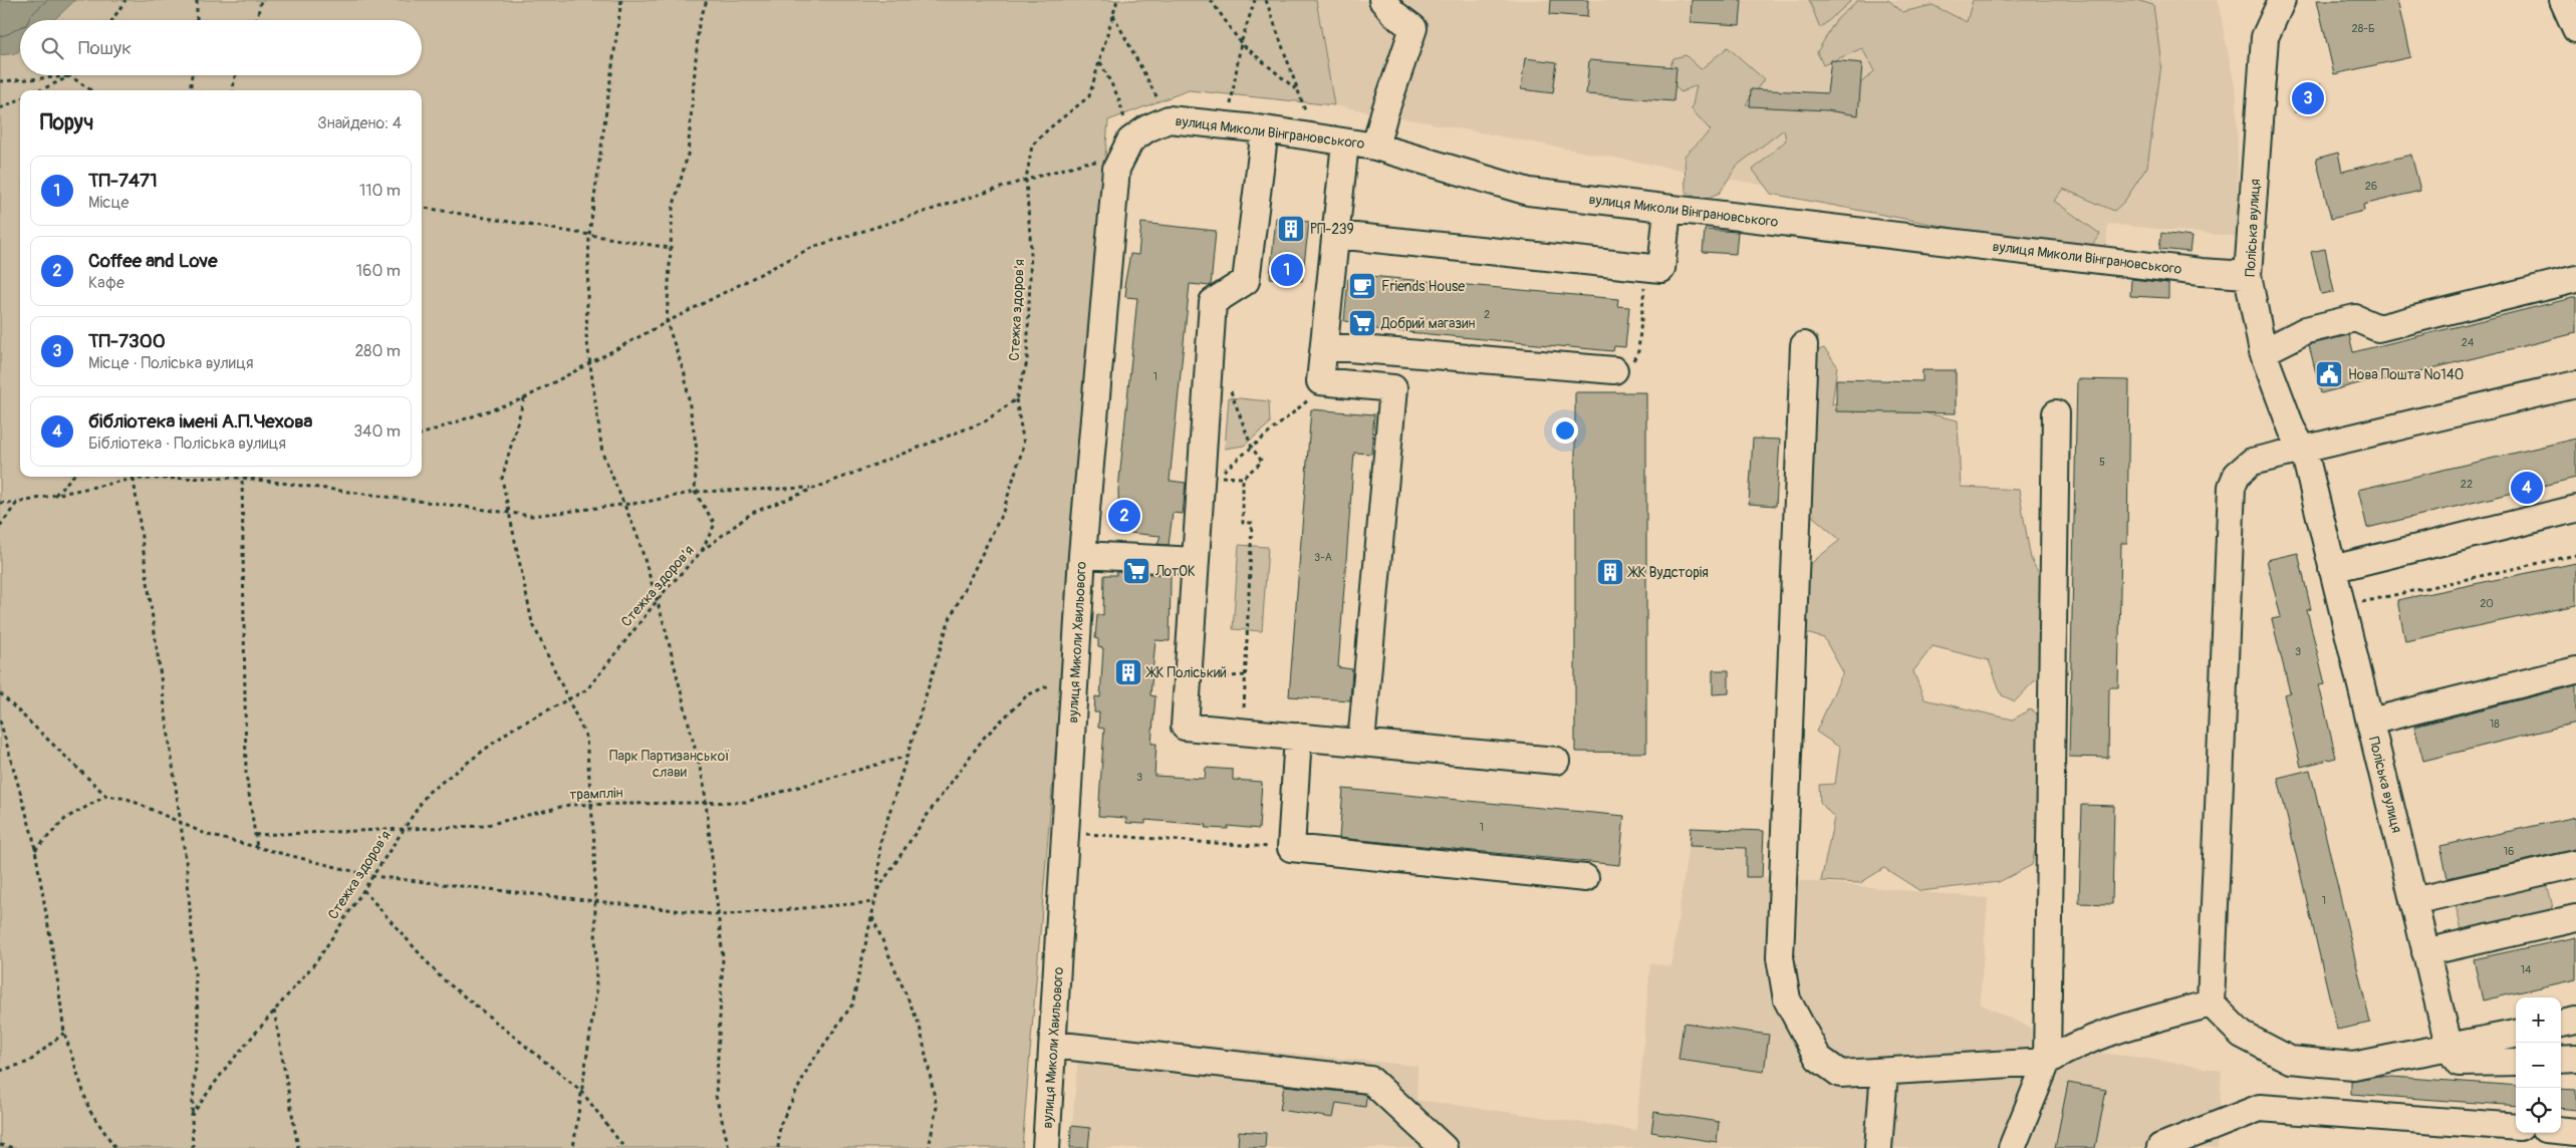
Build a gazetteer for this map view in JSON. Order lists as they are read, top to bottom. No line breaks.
{"streets":{"street":["вулиця Миколи Вінграновського","Поліська вулиця","вулиця Миколи Хвильового"],"path":["Стежка здоров’я","трамплін"]},"crossings":[["вулиця Миколи Вінграновського","Поліська вулиця"],["вулиця Миколи Вінграновського","вулиця Миколи Хвильового"],["Стежка здоров’я","трамплін"]],"parks":["Парк Партизанської слави"],"places":{"building":["РП-239","ЖК Вудсторія","ЖК Поліський"],"cafe":["Friends House"],"supermarket":["Добрий магазин","ЛотОК"],"public building":["Нова Пошта №140"]},"house_numbers":["28-Б","26","2","24","1","5","22","3-А","20","3","18","3","1","16","1","14"],"page":{"search":"Пошук","pins":["3","1","4","2"],"heading":["Поруч","Знайдено: 4"],"list":[{"mark":"1","name":"ТП-7471","note":"Місце","value":"110 m"},{"mark":"2","name":"Coffee and Love","note":"Кафе","value":"160 m"},{"mark":"3","name":"ТП-7300","note":"Місце · Поліська вулиця","value":"280 m"},{"mark":"4","name":"бібліотека імені А.П.Чехова","note":"Бібліотека · Поліська вулиця","value":"340 m"}],"map_buttons":["+","−"]}}
